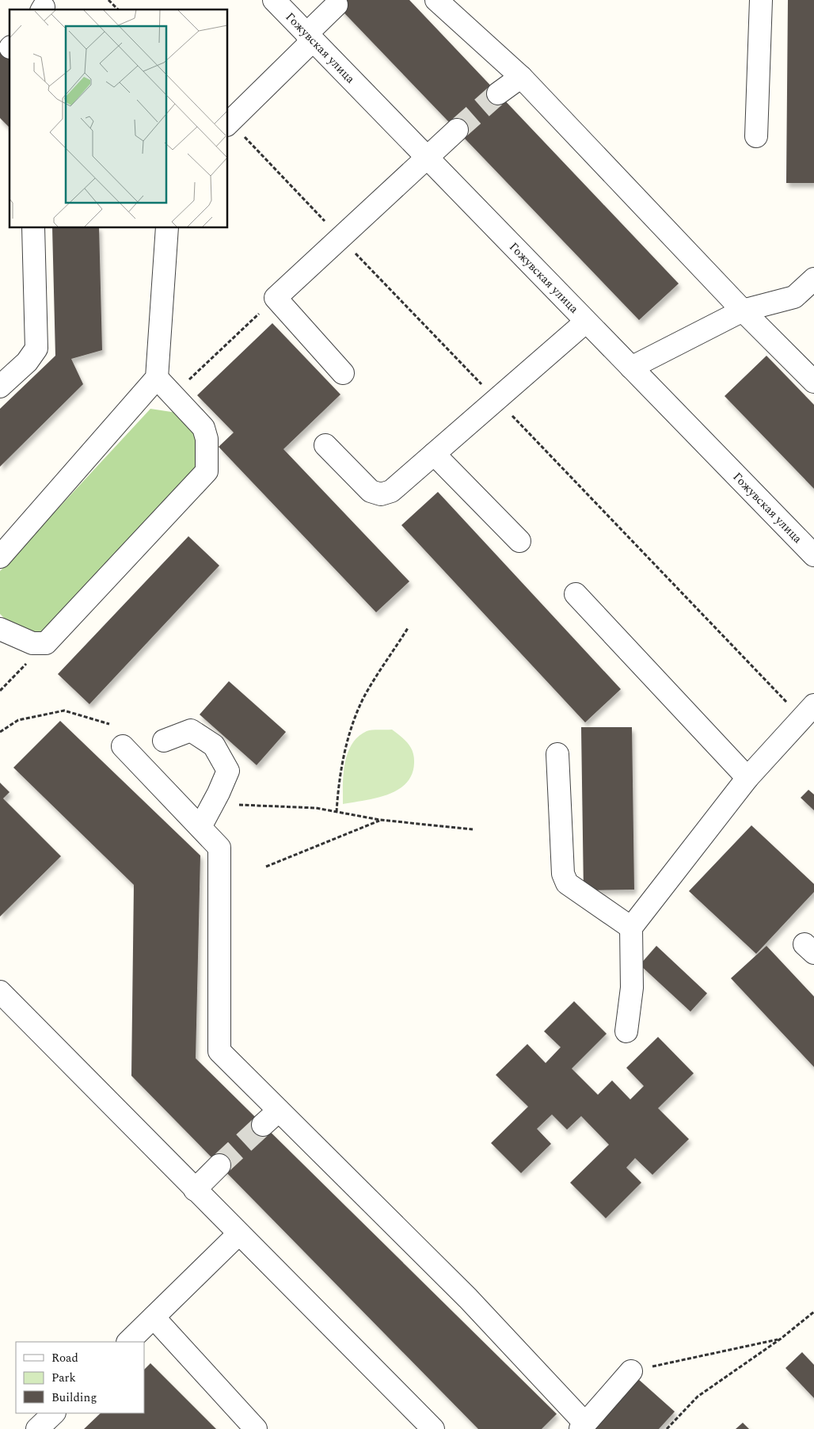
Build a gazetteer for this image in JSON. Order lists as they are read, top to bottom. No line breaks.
{"streets":{"street":["Гожувская улица"]},"legend":["Road","Park","Building"]}
